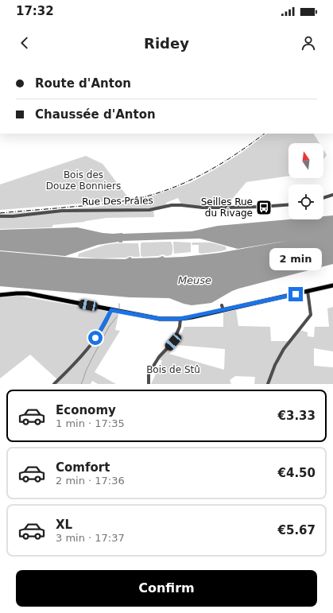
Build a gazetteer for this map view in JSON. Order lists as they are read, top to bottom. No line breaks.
{"streets":{"street":["Rue Des Prâles"]},"water":["Meuse"],"parks":["Bois des Douze Bonniers","Bois de Stû"],"places":{"bus stop":["Seilles Rue du Rivage"]},"north":"top","page":{"status":"17:32","header":"Ridey","banner":["Route d'Anton","Chaussée d'Anton"],"bubble":"2 min","list":[{"name":"Economy","note":"1 min · 17:35","value":"€3.33"},{"name":"Comfort","note":"2 min · 17:36","value":"€4.50"},{"name":"XL","note":"3 min · 17:37","value":"€5.67"}],"buttons":"Confirm"}}
